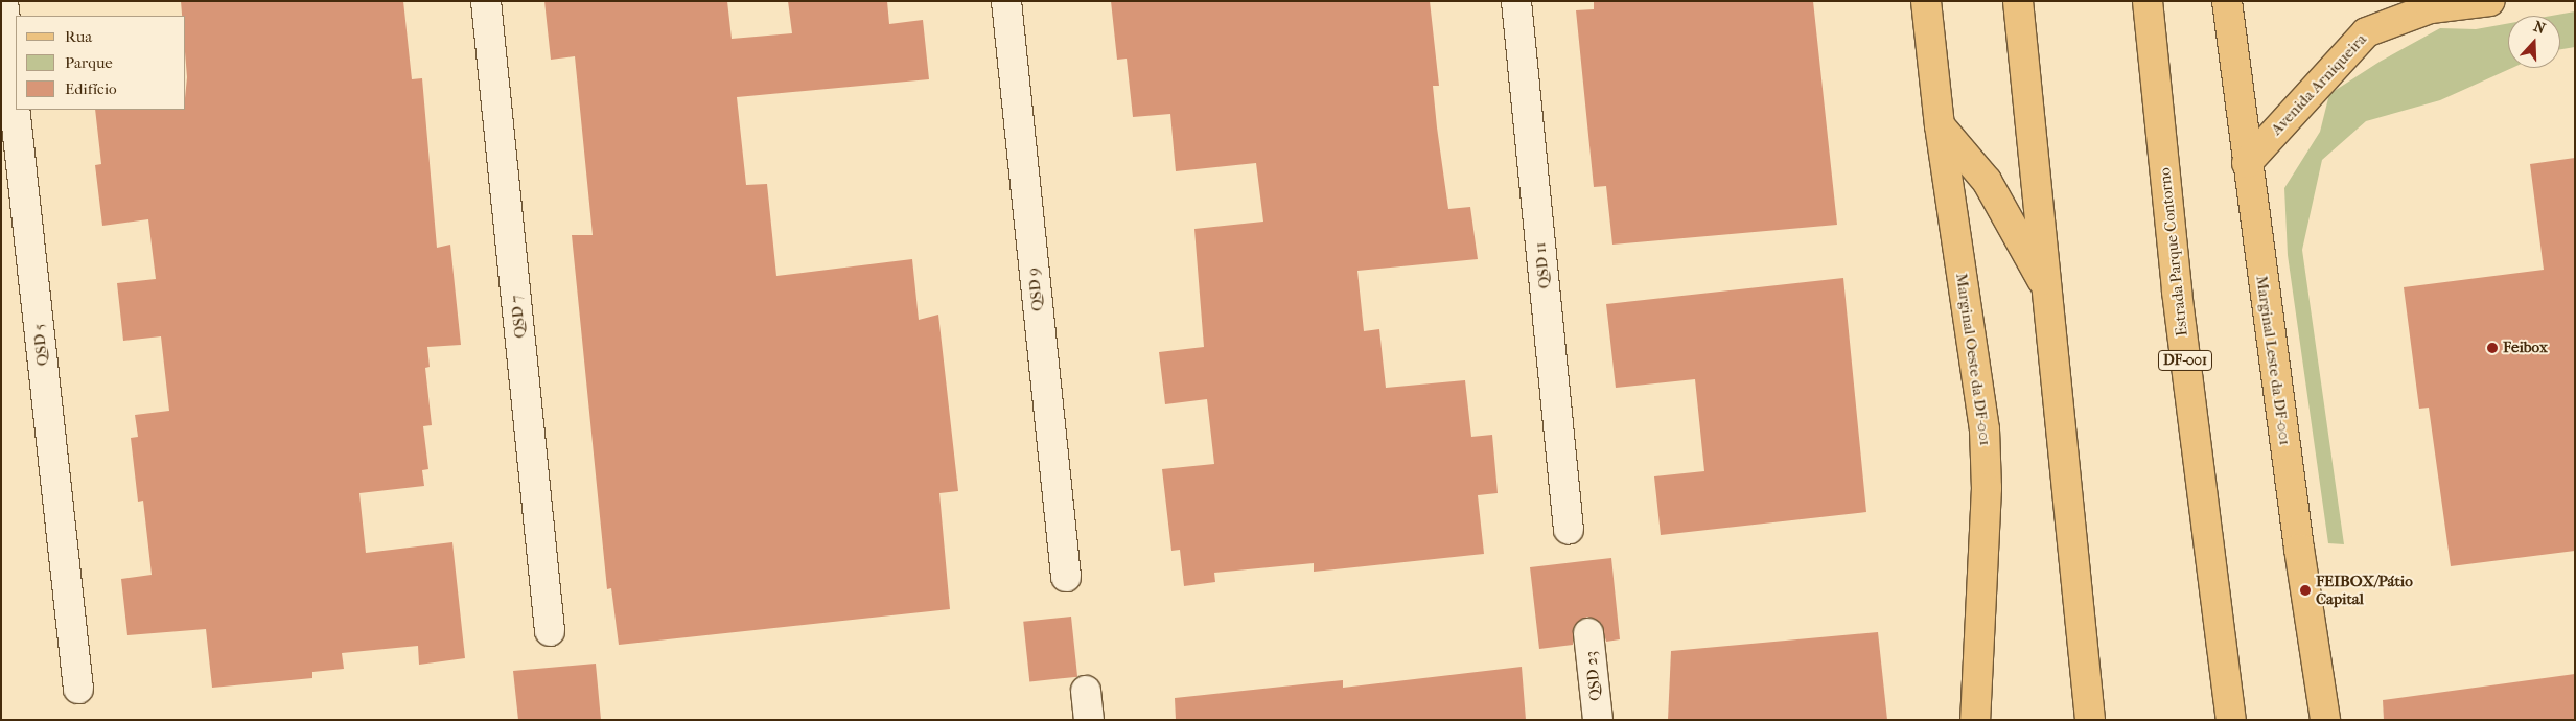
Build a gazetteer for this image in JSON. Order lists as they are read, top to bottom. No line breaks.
{"streets":{"main road":["Avenida Arniqueira","Estrada Parque Contorno","Marginal Oeste da DF-001","DF-001","Marginal Leste da DF-001"],"street":["QSD 11","QSD 9","QSD 7","QSD 5","QSD 23"]},"crossings":[["Avenida Arniqueira","Marginal Leste da DF-001"]],"places":["Feibox","FEIBOX/Pátio Capital"],"legend":["Rua","Parque","Edifício"],"north":"top"}
